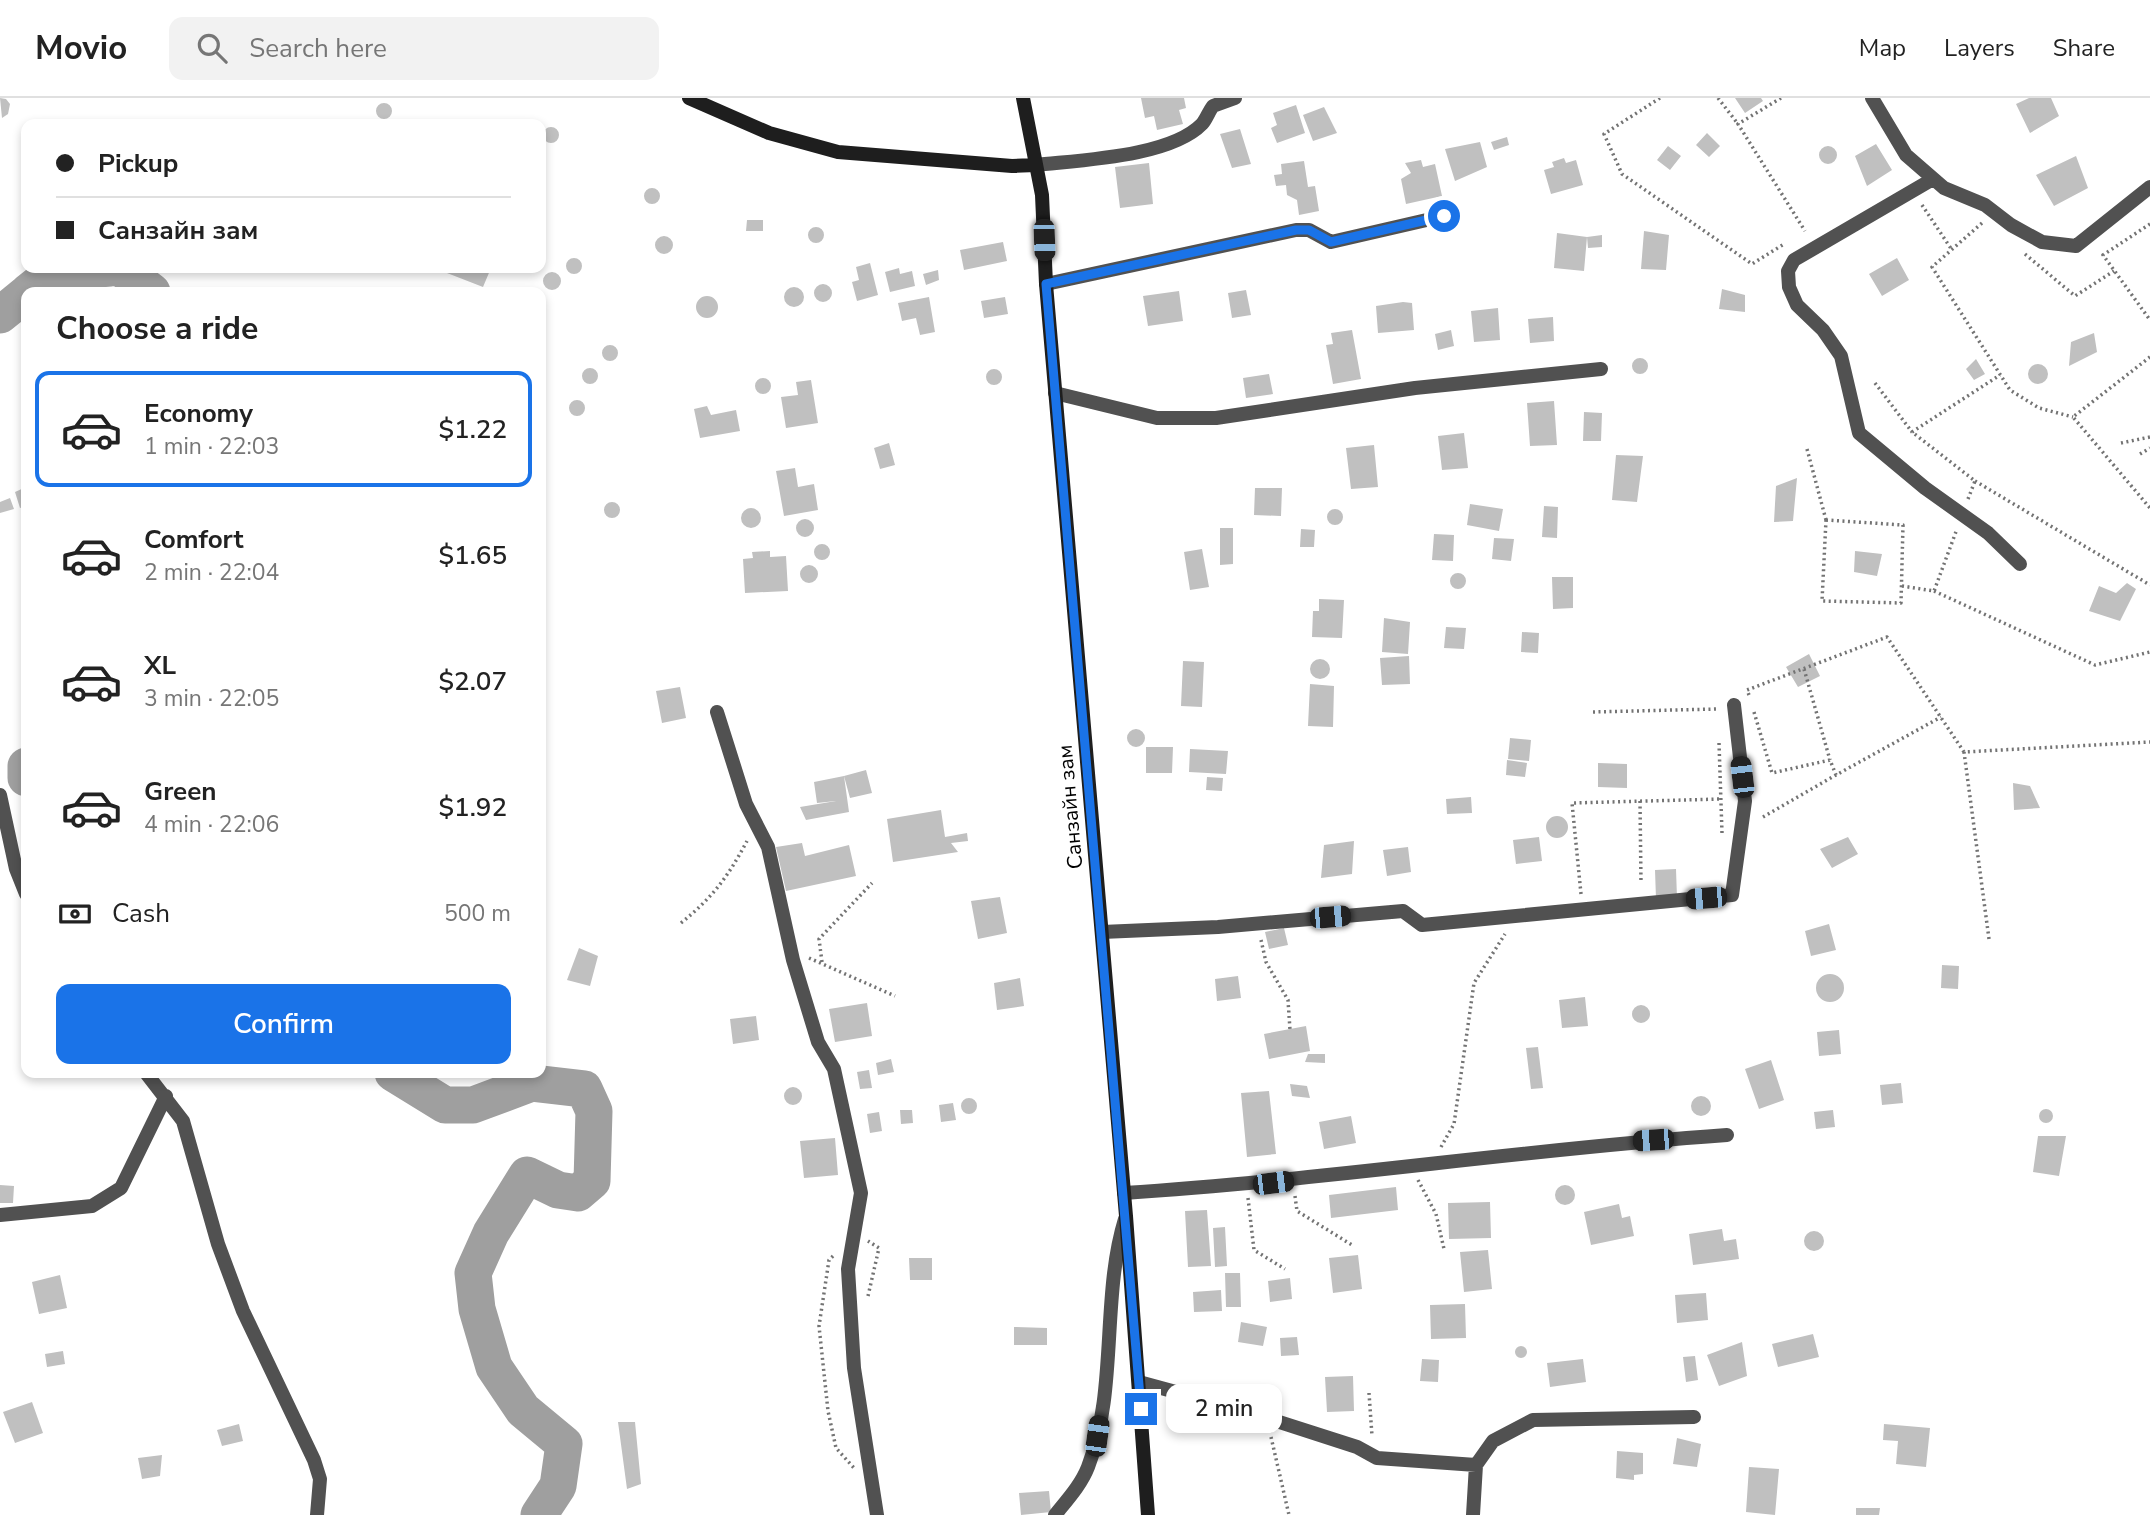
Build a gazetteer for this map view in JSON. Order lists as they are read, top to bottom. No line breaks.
{"streets":{"main road":["Санзайн зам"]},"page":{"header":"Movio","search":"Search here","nav":["Map","Layers","Share"],"banner":["Pickup","Санзайн зам"],"heading":"Choose a ride","list":[{"name":"Economy","note":"1 min · 22:03","value":"$1.22"},{"name":"Comfort","note":"2 min · 22:04","value":"$1.65"},{"name":"XL","note":"3 min · 22:05","value":"$2.07"},{"name":"Green","note":"4 min · 22:06","value":"$1.92"}],"pay":["Cash","500 m"],"buttons":"Confirm","bubble":"2 min"}}
